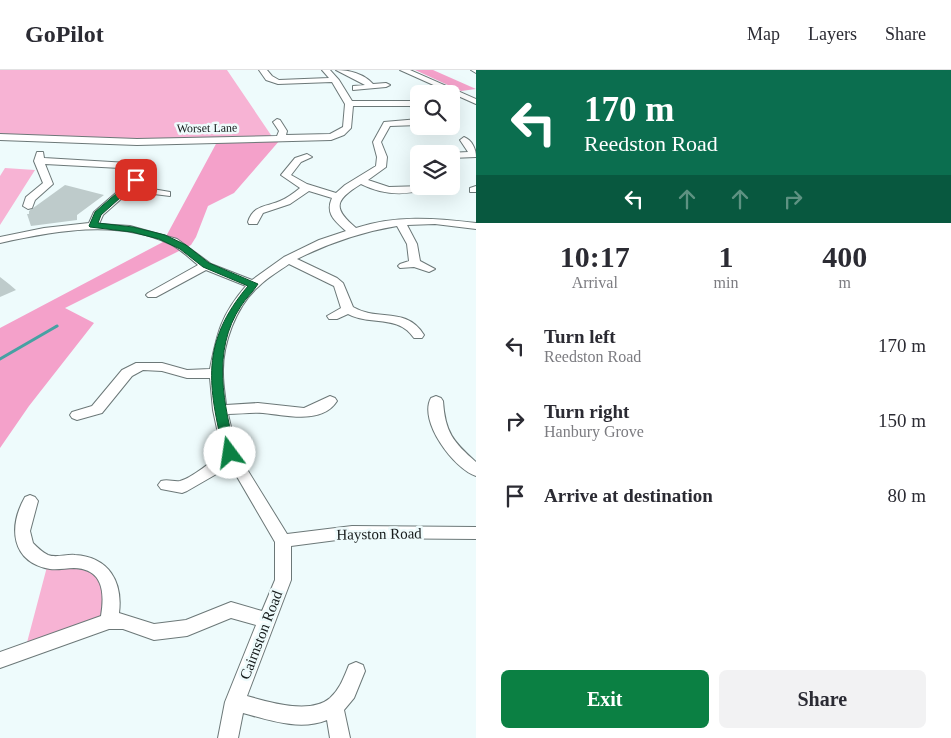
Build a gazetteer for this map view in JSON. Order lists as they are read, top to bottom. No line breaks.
{"streets":{"street":["Worset Lane","Hayston Road","Cairnston Road"]},"crossings":[["Hayston Road","Cairnston Road"]],"page":{"header":"GoPilot","nav":["Map","Layers","Share"],"turn":["170 m","Reedston Road"],"eta":["10:17","Arrival","1","min","400","m"],"list":[{"name":"Turn left","note":"Reedston Road","value":"170 m"},{"name":"Turn right","note":"Hanbury Grove","value":"150 m"},{"name":"Arrive at destination","value":"80 m"}],"buttons":["Exit","Share"]}}
